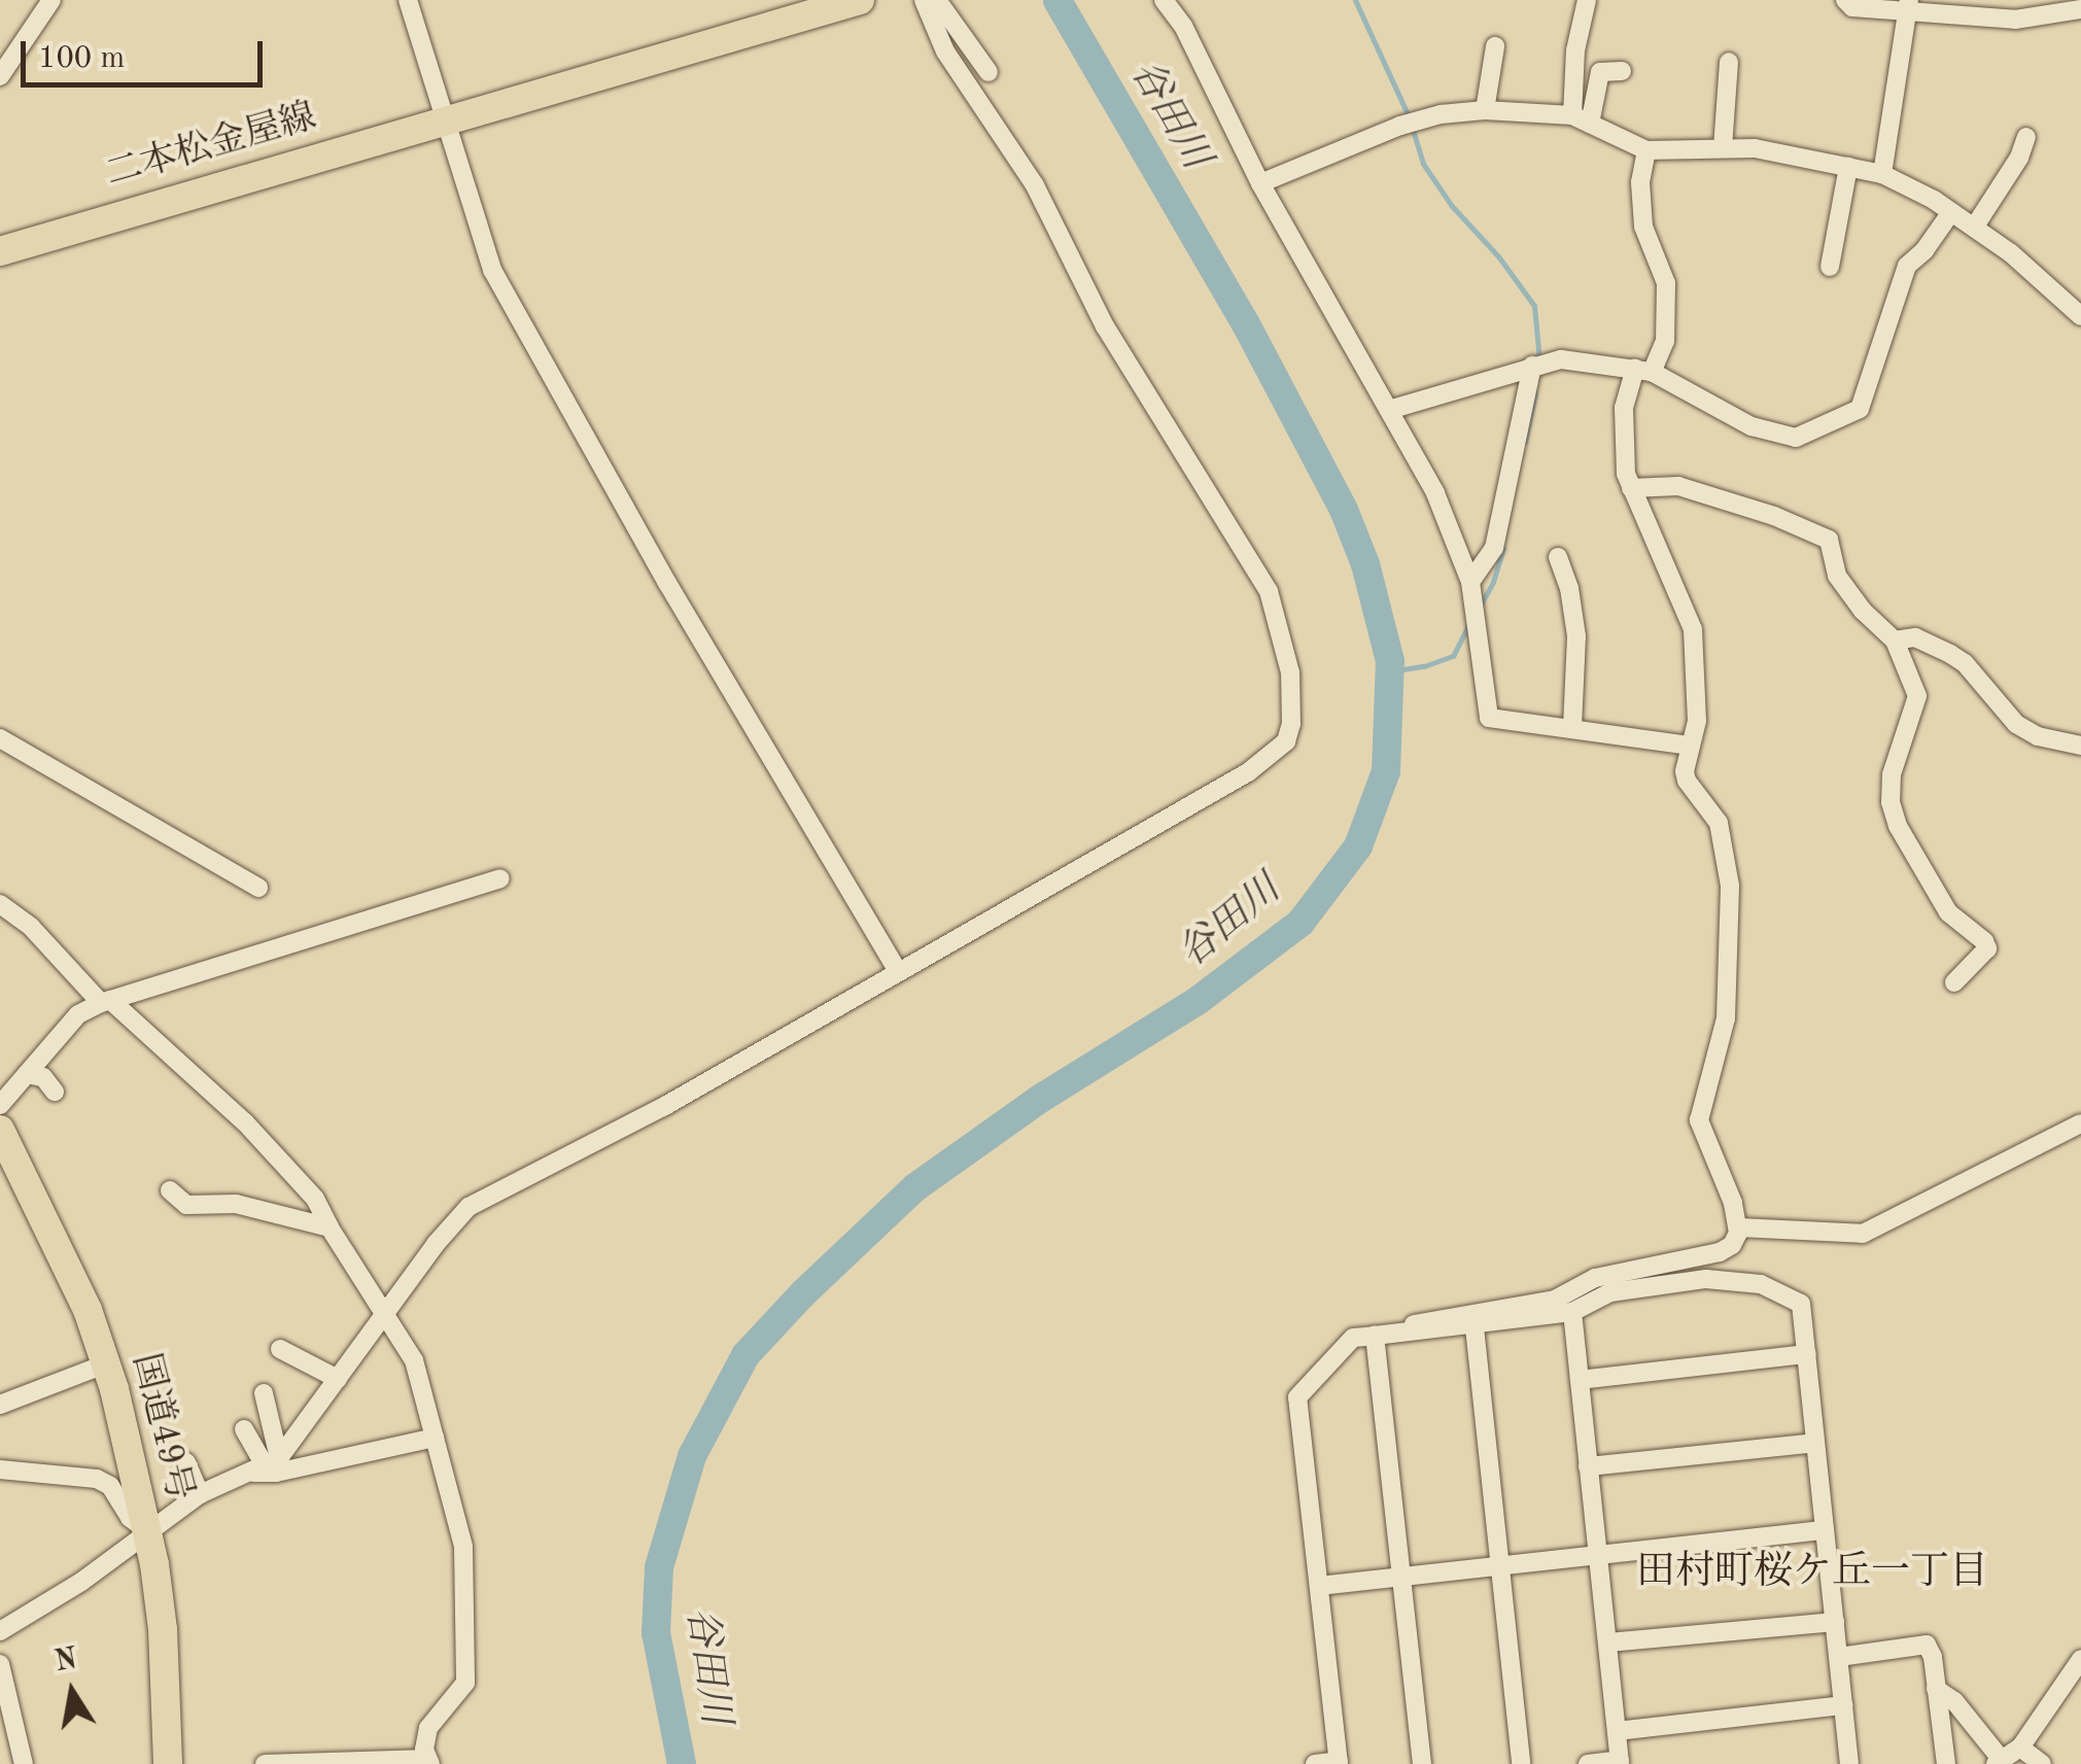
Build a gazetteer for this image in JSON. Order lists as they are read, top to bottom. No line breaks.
{"streets":{"main road":["二本松金屋線","国道49号"]},"districts":["田村町桜ケ丘一丁目"],"water":["谷田川"],"scale_bar":"100 m","north":"top"}
